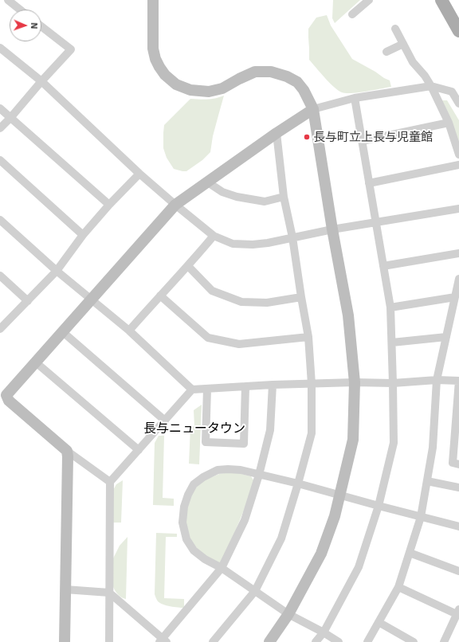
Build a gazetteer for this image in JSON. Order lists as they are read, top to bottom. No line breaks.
{"districts":["長与ニュータウン"],"places":["長与町立上長与児童館"],"north":"right"}
